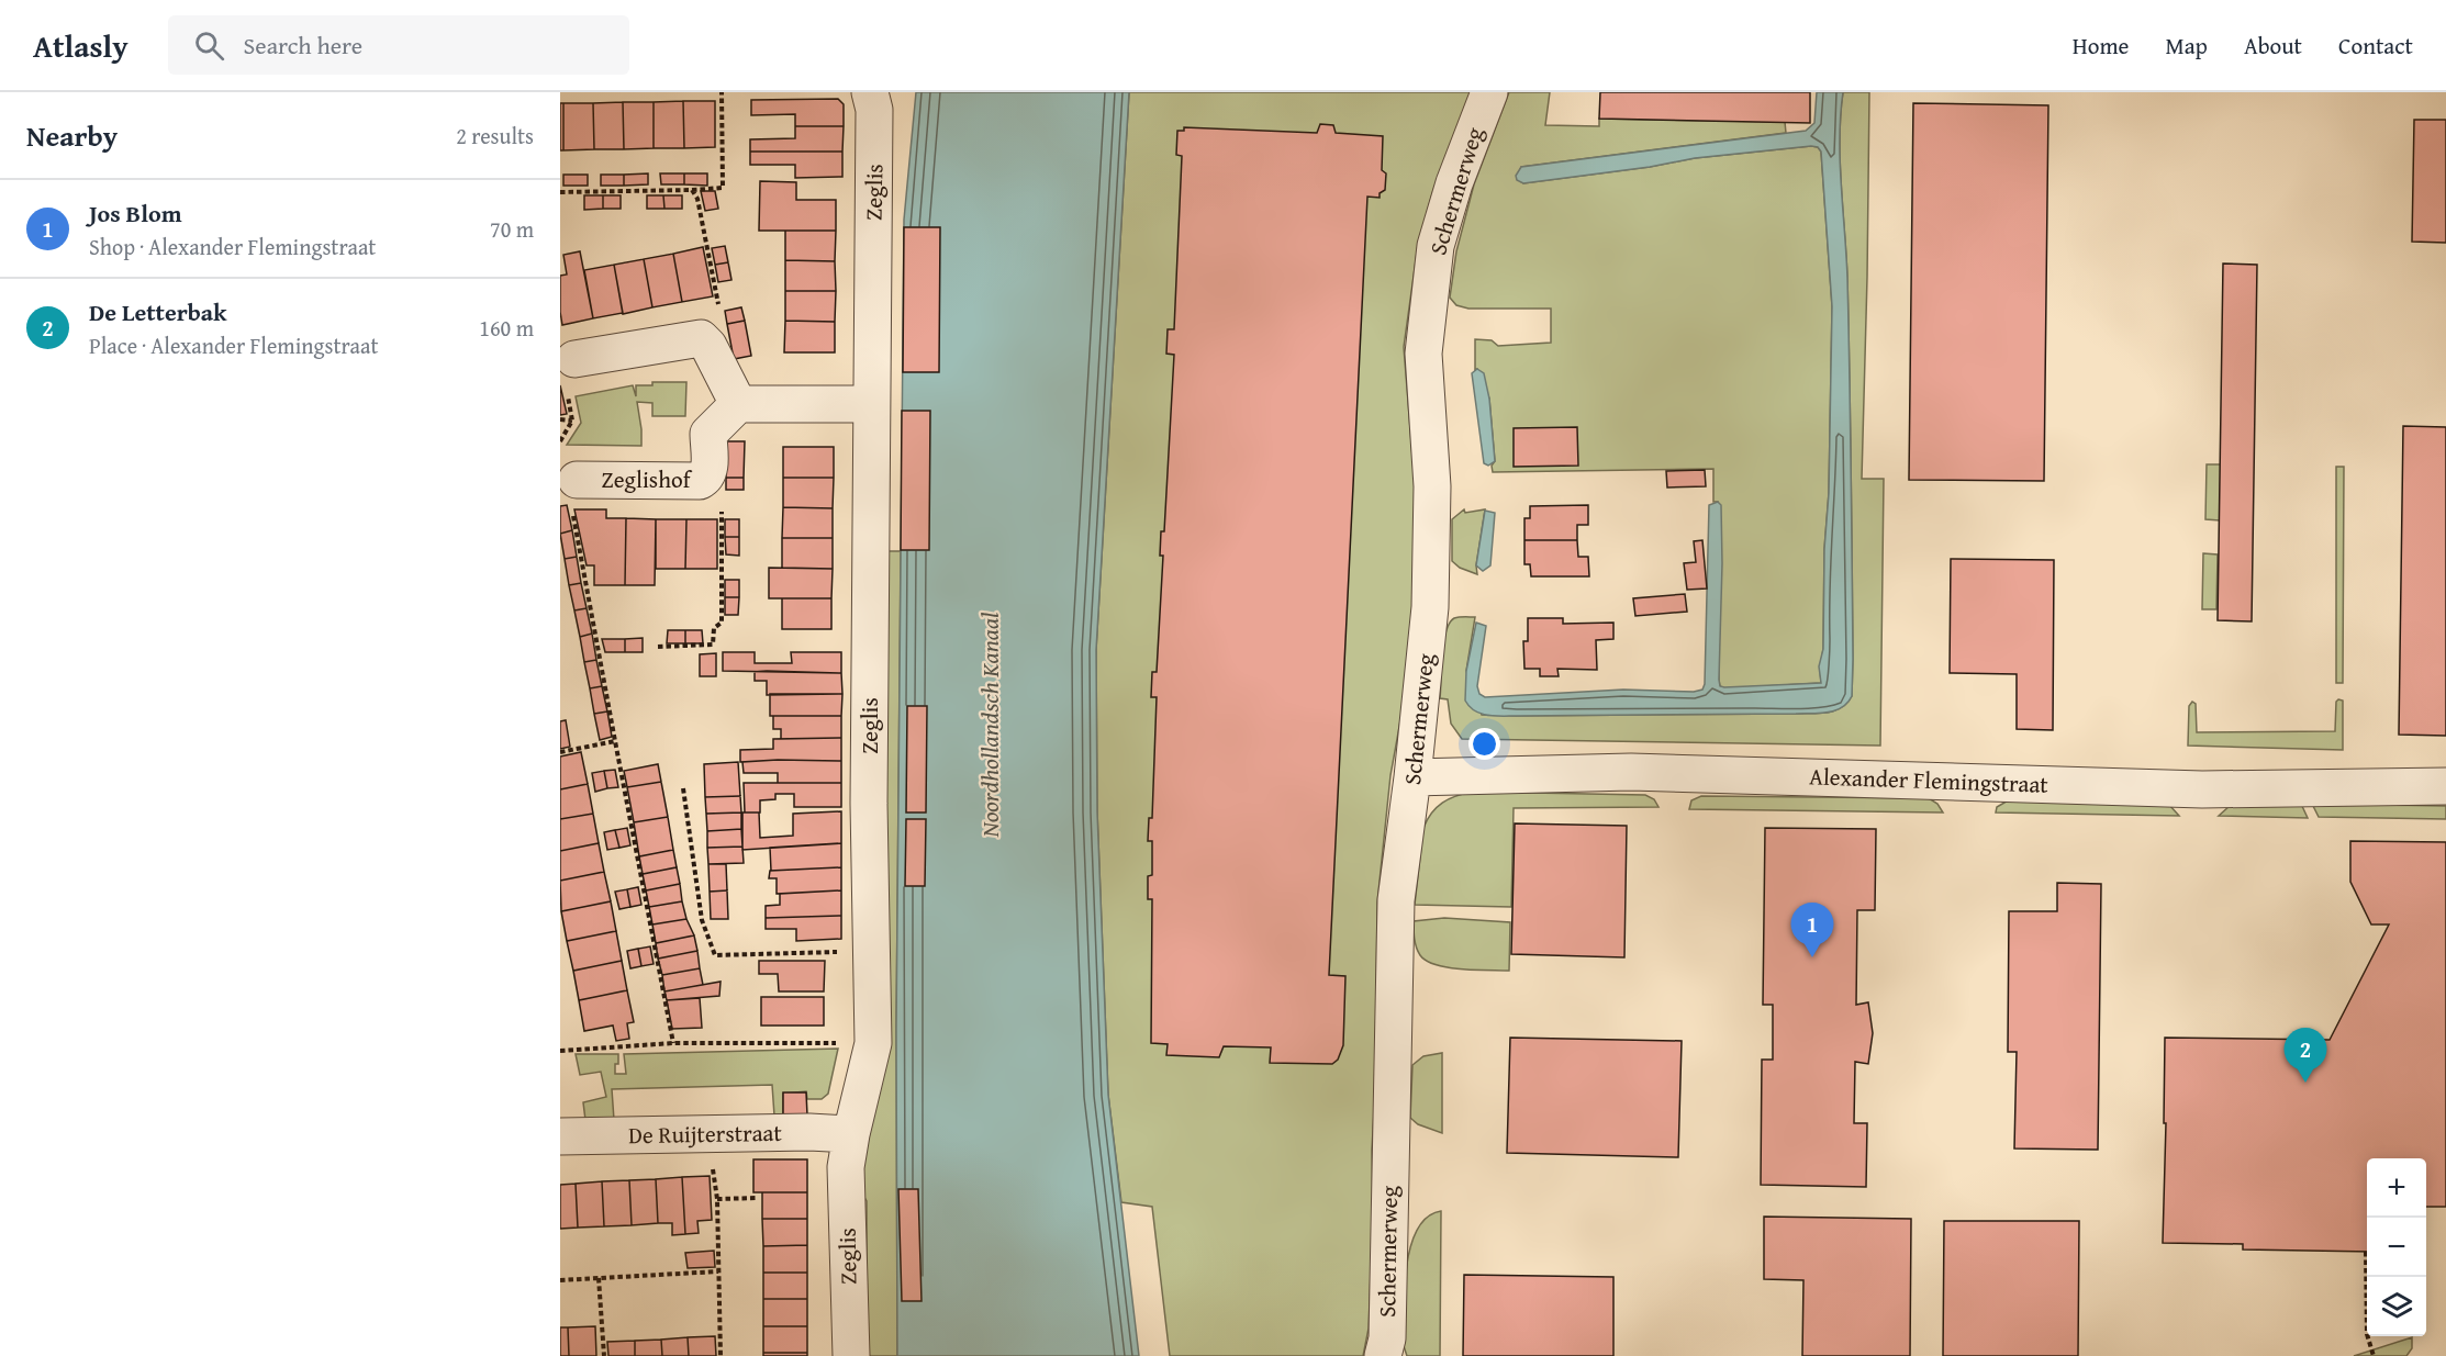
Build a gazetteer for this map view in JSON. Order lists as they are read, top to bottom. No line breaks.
{"streets":{"street":["Schermerweg","Zeglis","Zeglishof","Alexander Flemingstraat","De Ruijterstraat"]},"crossings":[["Schermerweg","Alexander Flemingstraat"],["Zeglis","De Ruijterstraat"]],"water":["Noordhollandsch Kanaal"],"page":{"header":"Atlasly","search":"Search here","nav":["Home","Map","About","Contact"],"heading":["Nearby","2 results"],"list":[{"mark":"1","name":"Jos Blom","note":"Shop · Alexander Flemingstraat","value":"70 m"},{"mark":"2","name":"De Letterbak","note":"Place · Alexander Flemingstraat","value":"160 m"}],"pins":["1","2"],"map_buttons":["+","−"]}}
